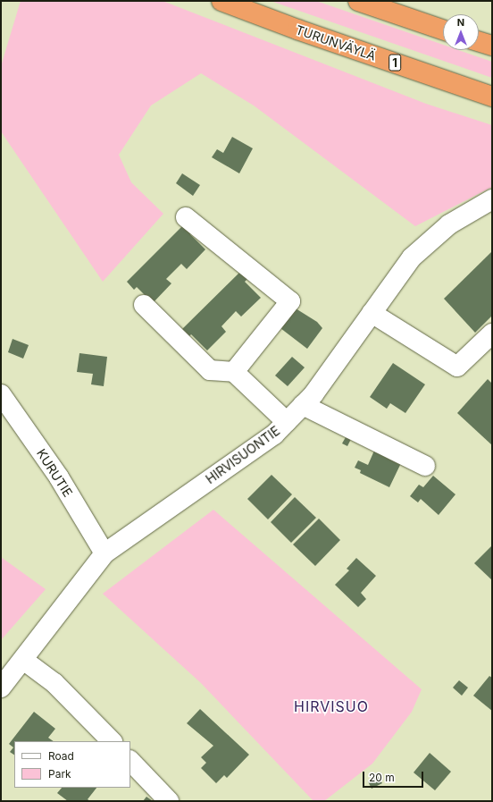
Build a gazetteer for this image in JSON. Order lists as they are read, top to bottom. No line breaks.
{"streets":{"highway":["TURUNVÄYLÄ","1"],"street":["HIRVISUONTIE","KURUTIE"]},"crossings":[["HIRVISUONTIE","KURUTIE"]],"districts":["HIRVISUO"],"legend":["Road","Park"],"scale_bar":"20 m","north":"top"}
